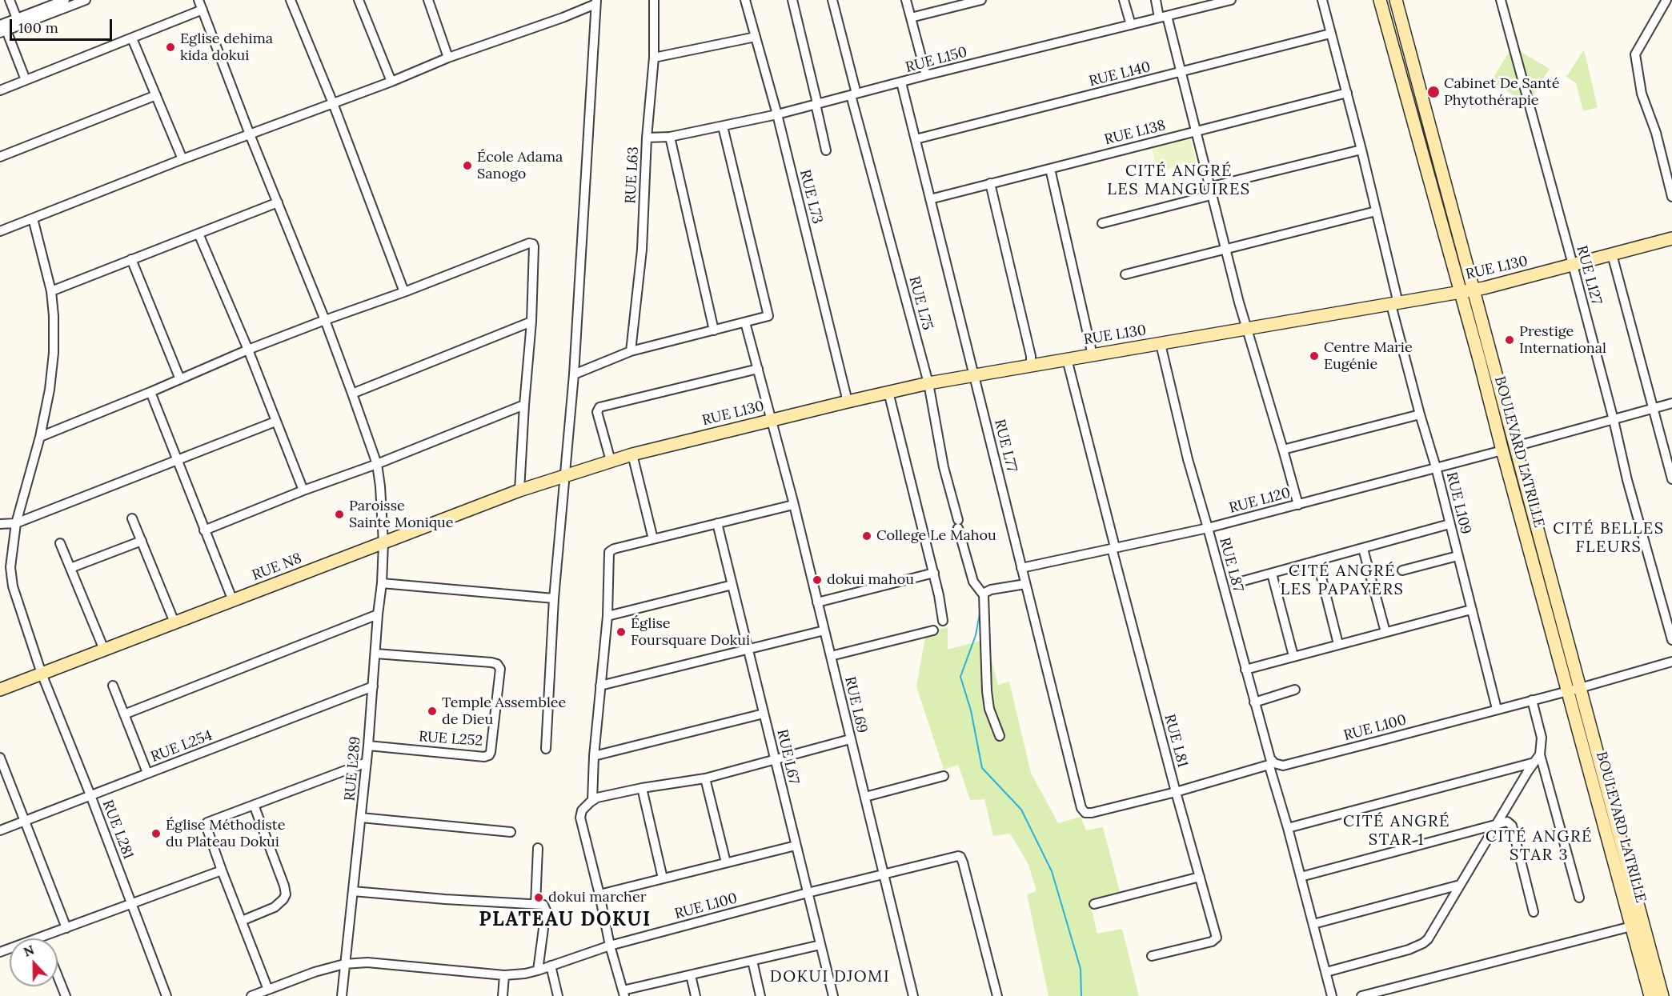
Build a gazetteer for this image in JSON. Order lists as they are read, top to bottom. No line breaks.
{"streets":{"main road":["RUE L130","BOULEVARD LATRILLE","RUE N8"],"street":["RUE L150","RUE L140","RUE L138","RUE L63","RUE L73","RUE L127","RUE L75","RUE L77","RUE L120","RUE L109","RUE L87","RUE L69","RUE L100","RUE L252","RUE L81","RUE L254","RUE L67","RUE L289","RUE L281"]},"crossings":[["RUE L150","RUE L63"],["RUE L150","RUE L73"],["RUE L150","RUE L75"],["RUE L150","RUE L77"],["RUE L140","RUE L77"],["RUE L140","RUE L109"],["RUE L138","RUE L77"],["RUE L138","RUE L109"],["RUE L73","RUE L130"],["RUE L130","RUE L127"],["RUE L130","RUE L75"],["RUE L130","RUE L77"],["RUE L130","BOULEVARD LATRILLE"],["RUE L130","RUE L109"],["RUE L130","RUE L87"],["RUE L130","RUE N8"],["RUE L130","RUE L69"],["RUE L130","RUE L81"],["RUE L77","RUE L120"],["RUE L77","RUE L100"],["BOULEVARD LATRILLE","RUE L120"],["BOULEVARD LATRILLE","RUE L100"],["RUE L120","RUE L109"],["RUE L120","RUE L87"],["RUE L120","RUE L81"],["RUE L109","RUE L100"],["RUE L87","RUE L100"],["RUE N8","RUE L289"],["RUE N8","RUE L281"],["RUE L69","RUE L100"],["RUE L100","RUE L81"],["RUE L100","RUE L67"],["RUE L100","RUE L289"],["RUE L252","RUE L289"],["RUE L254","RUE L289"],["RUE L254","RUE L281"]],"districts":["CITÉ ANGRÉ LES MANGUIRES","CITÉ BELLES FLEURS","CITÉ ANGRÉ LES PAPAYERS","CITÉ ANGRÉ STAR 1","CITÉ ANGRÉ STAR 3","PLATEAU DOKUI","DOKUI DJOMI"],"places":["Eglise dehima kida dokui","Cabinet De Santé Phytothérapie","École Adama Sanogo","Prestige International","Centre Marie Eugénie","Paroisse Sainte Monique","College Le Mahou","dokui mahou","Église Foursquare Dokui","Temple Assemblee de Dieu","Église Méthodiste du Plateau Dokui","dokui marcher"],"scale_bar":"100 m","north":"top"}
